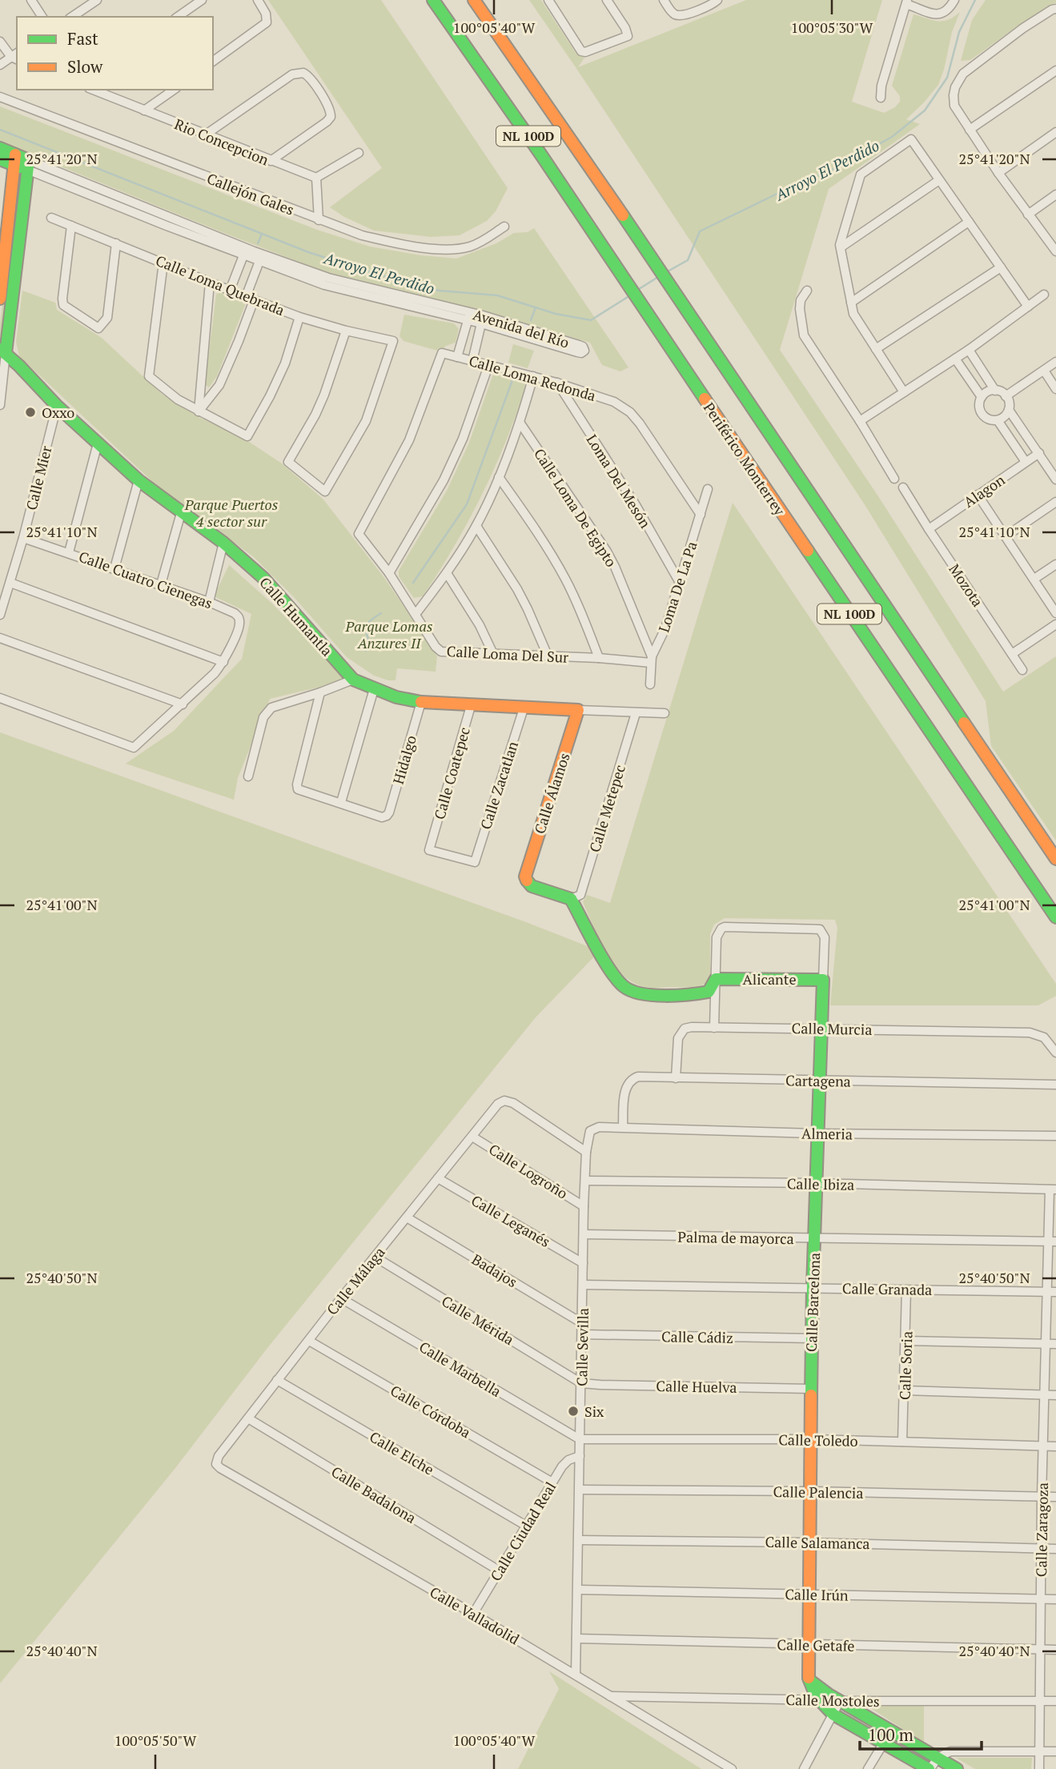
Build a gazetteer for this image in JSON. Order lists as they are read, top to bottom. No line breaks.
{"streets":{"main road":["NL 100D","Avenida del Río","Periférico Monterrey","Calle Humantla","Calle Álamos","Alicante","Calle Barcelona"],"street":["Rio Concepcion","Callejón Gales","Calle Loma Quebrada","Calle Loma Redonda","Calle Mier","Loma Del Mesón","Alagon","Calle Loma De Egipto","Calle Cuatro Cienegas","Mozota","Loma De La Pa","Calle Loma Del Sur","Hidalgo","Calle Coatepec","Calle Zacatlan","Calle Metepec","Calle Murcia","Cartagena","Almeria","Calle Logroño","Calle Ibiza","Calle Leganés","Palma de mayorca","Badajos","Calle Málaga","Calle Granada","Calle Mérida","Calle Cádiz","Calle Sevilla","Calle Soria","Calle Marbella","Calle Huelva","Calle Córdoba","Calle Toledo","Calle Elche","Calle Palencia","Calle Badalona","Calle Zaragoza","Calle Ciudad Real","Calle Salamanca","Calle Irún","Calle Valladolid","Calle Getafe","Calle Mostoles"]},"crossings":[["Calle Loma Redonda","Loma Del Mesón"],["Calle Loma Redonda","Loma De La Pa"],["Calle Loma Redonda","Calle Loma Del Sur"],["Calle Mier","Calle Cuatro Cienegas"],["Calle Mier","Calle Humantla"],["Loma Del Mesón","Loma De La Pa"],["Alagon","Mozota"],["Calle Loma De Egipto","Loma De La Pa"],["Calle Loma De Egipto","Calle Loma Del Sur"],["Loma De La Pa","Calle Loma Del Sur"],["Calle Humantla","Hidalgo"],["Calle Humantla","Calle Coatepec"],["Calle Humantla","Calle Zacatlan"],["Calle Humantla","Calle Álamos"],["Calle Humantla","Calle Metepec"],["Calle Coatepec","Calle Zacatlan"],["Calle Álamos","Calle Metepec"],["Alicante","Calle Barcelona"],["Calle Murcia","Cartagena"],["Calle Murcia","Calle Barcelona"],["Cartagena","Almeria"],["Cartagena","Calle Barcelona"],["Almeria","Calle Barcelona"],["Almeria","Calle Sevilla"],["Calle Logroño","Calle Málaga"],["Calle Logroño","Calle Sevilla"],["Calle Ibiza","Calle Barcelona"],["Calle Ibiza","Calle Sevilla"],["Calle Ibiza","Calle Zaragoza"],["Calle Leganés","Calle Málaga"],["Calle Leganés","Calle Sevilla"],["Palma de mayorca","Calle Barcelona"],["Palma de mayorca","Calle Sevilla"],["Palma de mayorca","Calle Zaragoza"],["Badajos","Calle Málaga"],["Badajos","Calle Sevilla"],["Calle Málaga","Calle Mérida"],["Calle Málaga","Calle Sevilla"],["Calle Málaga","Calle Marbella"],["Calle Málaga","Calle Córdoba"],["Calle Málaga","Calle Elche"],["Calle Málaga","Calle Badalona"],["Calle Málaga","Calle Valladolid"],["Calle Granada","Calle Barcelona"],["Calle Granada","Calle Sevilla"],["Calle Granada","Calle Soria"],["Calle Granada","Calle Zaragoza"],["Calle Barcelona","Calle Cádiz"],["Calle Barcelona","Calle Huelva"],["Calle Barcelona","Calle Toledo"],["Calle Barcelona","Calle Palencia"],["Calle Barcelona","Calle Salamanca"],["Calle Barcelona","Calle Irún"],["Calle Barcelona","Calle Getafe"],["Calle Barcelona","Calle Mostoles"],["Calle Mérida","Calle Sevilla"],["Calle Mérida","Calle Huelva"],["Calle Cádiz","Calle Sevilla"],["Calle Sevilla","Calle Marbella"],["Calle Sevilla","Calle Huelva"],["Calle Sevilla","Calle Toledo"],["Calle Sevilla","Calle Palencia"],["Calle Sevilla","Calle Ciudad Real"],["Calle Sevilla","Calle Salamanca"],["Calle Sevilla","Calle Irún"],["Calle Sevilla","Calle Valladolid"],["Calle Sevilla","Calle Getafe"],["Calle Soria","Calle Toledo"],["Calle Marbella","Calle Toledo"],["Calle Córdoba","Calle Ciudad Real"],["Calle Toledo","Calle Zaragoza"],["Calle Elche","Calle Ciudad Real"],["Calle Palencia","Calle Zaragoza"],["Calle Badalona","Calle Ciudad Real"],["Calle Zaragoza","Calle Salamanca"],["Calle Zaragoza","Calle Irún"],["Calle Zaragoza","Calle Getafe"],["Calle Zaragoza","Calle Mostoles"],["Calle Ciudad Real","Calle Valladolid"],["Calle Valladolid","Calle Mostoles"]],"water":["Arroyo El Perdido"],"parks":["Parque Puertos 4 sector sur","Parque Lomas Anzures II"],"places":["Oxxo","Six"],"legend":["Fast","Slow"],"scale_bar":"100 m","coordinates":["100°05'40\"W","100°05'30\"W","25°41'20\"N","25°41'10\"N","25°41'00\"N","25°40'50\"N","25°40'40\"N","100°05'50\"W"]}
